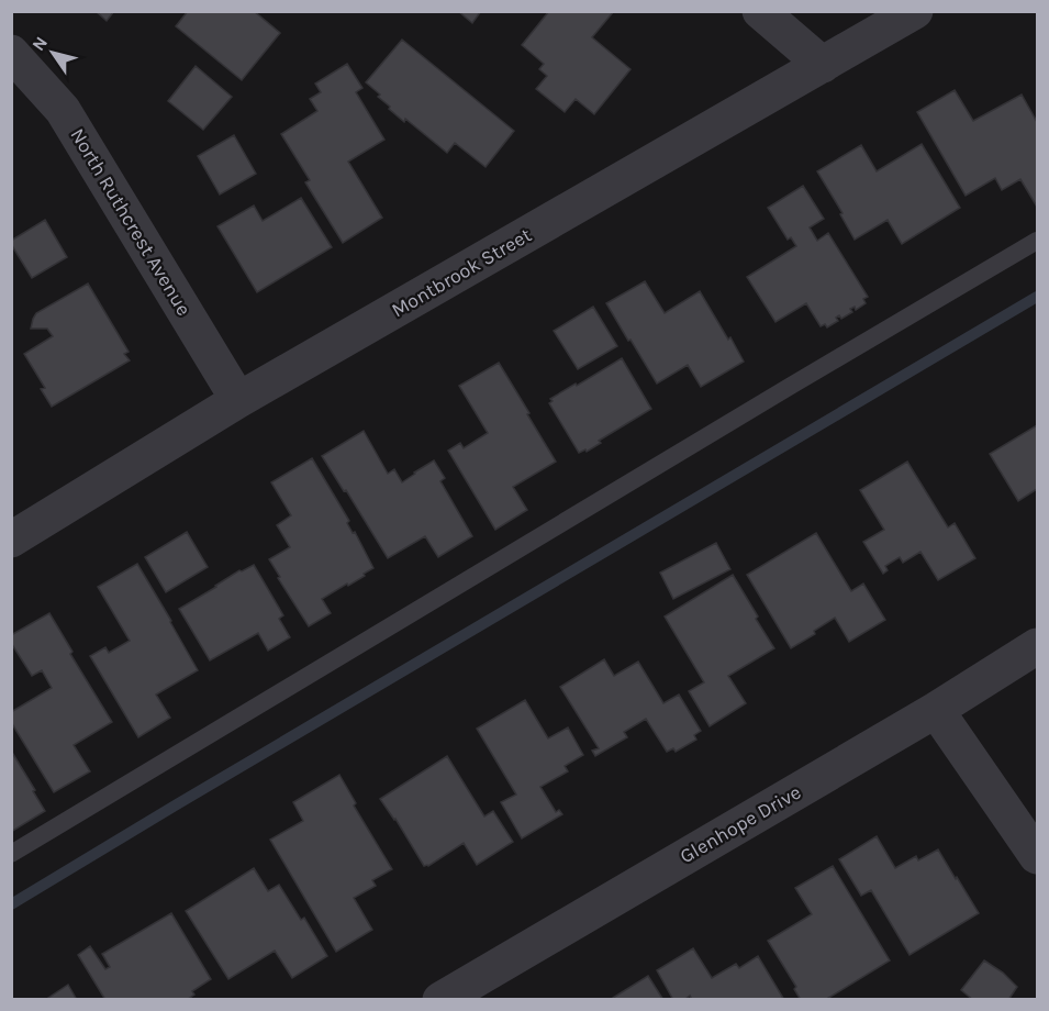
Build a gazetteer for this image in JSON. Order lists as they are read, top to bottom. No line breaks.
{"streets":{"street":["North Ruthcrest Avenue","Montbrook Street","Glenhope Drive"]},"crossings":[["North Ruthcrest Avenue","Montbrook Street"]],"north":"top left"}
